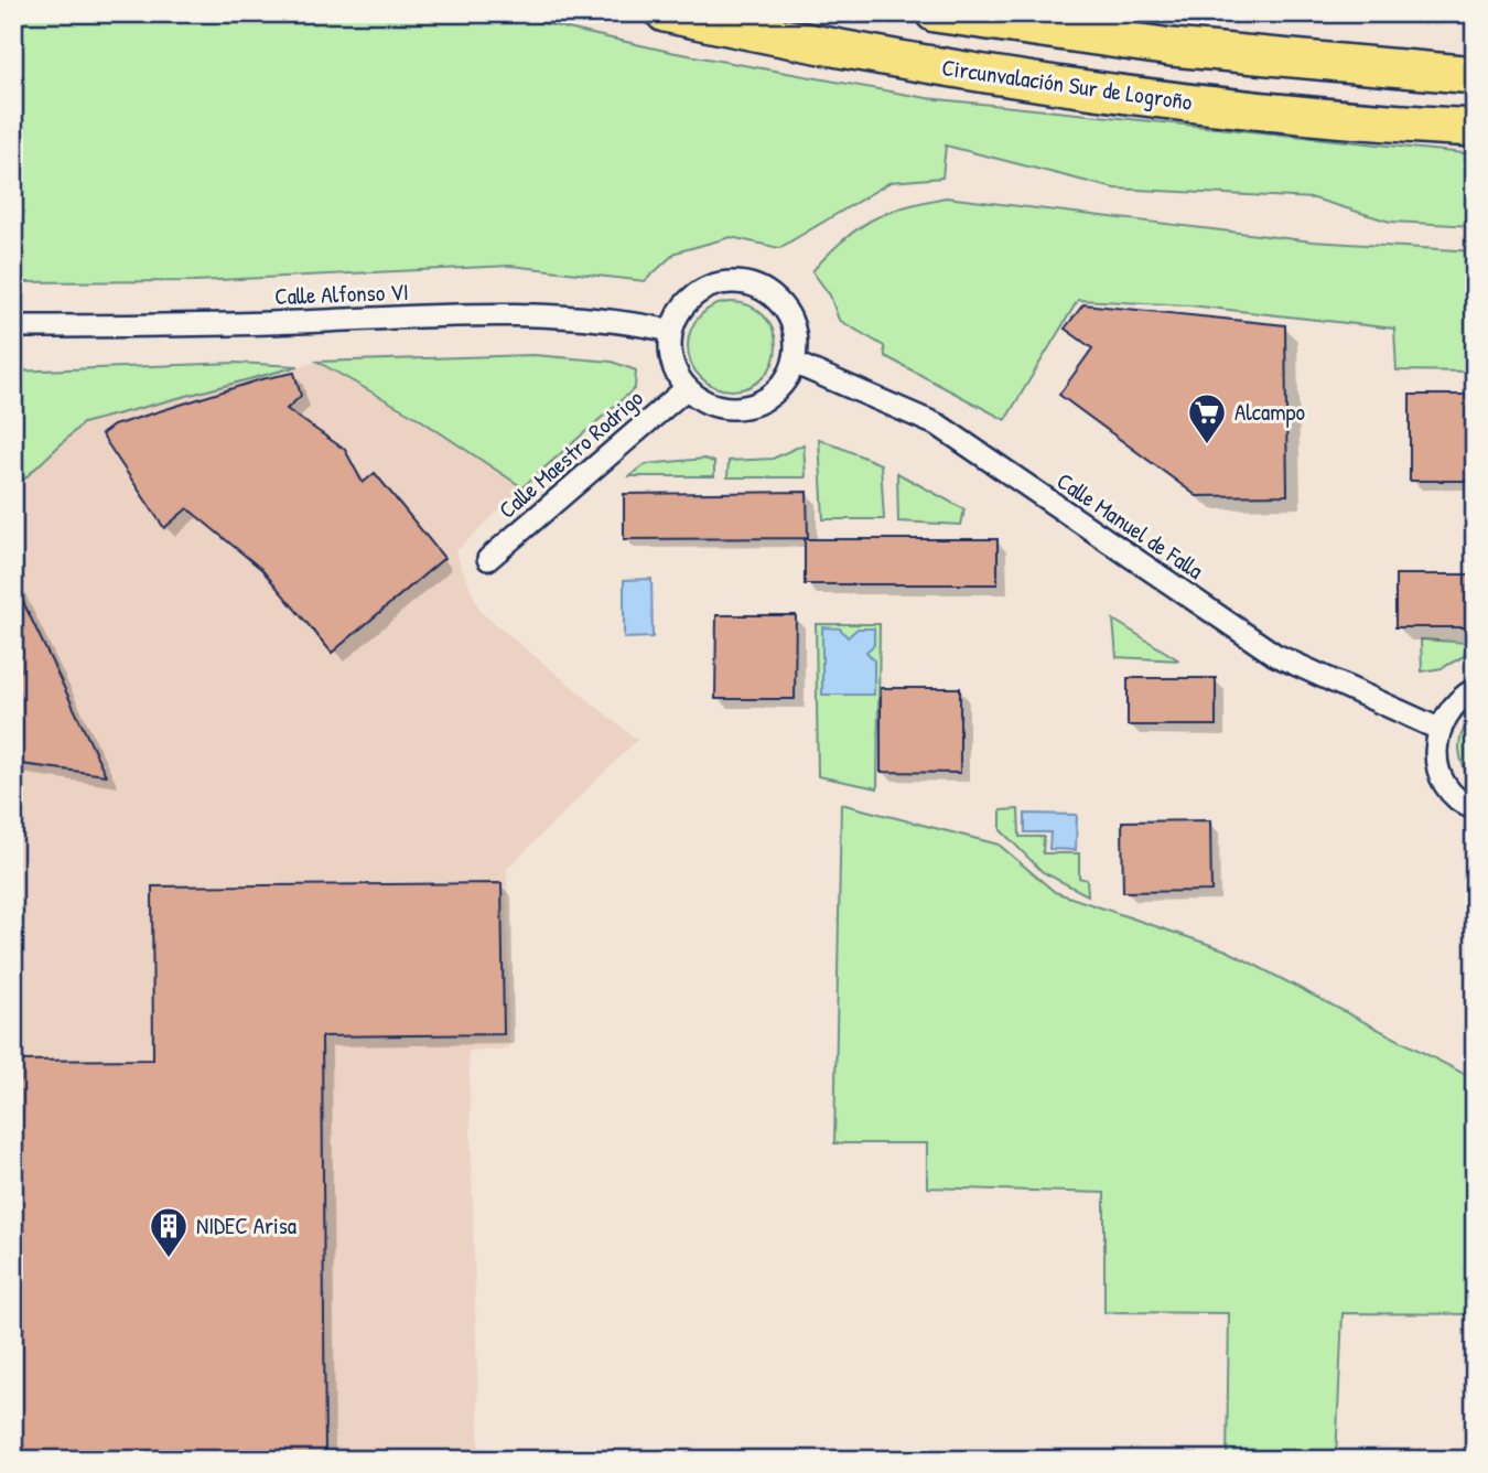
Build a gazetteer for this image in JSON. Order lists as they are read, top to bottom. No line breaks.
{"streets":{"highway":["Circunvalación Sur de Logroño"],"street":["Calle Alfonso VI","Calle Maestro Rodrigo","Calle Manuel de Falla"]},"crossings":[["Calle Alfonso VI","Calle Maestro Rodrigo"],["Calle Alfonso VI","Calle Manuel de Falla"],["Calle Maestro Rodrigo","Calle Manuel de Falla"]],"places":{"supermarket":["Alcampo"],"building":["NIDEC Arisa"]}}
